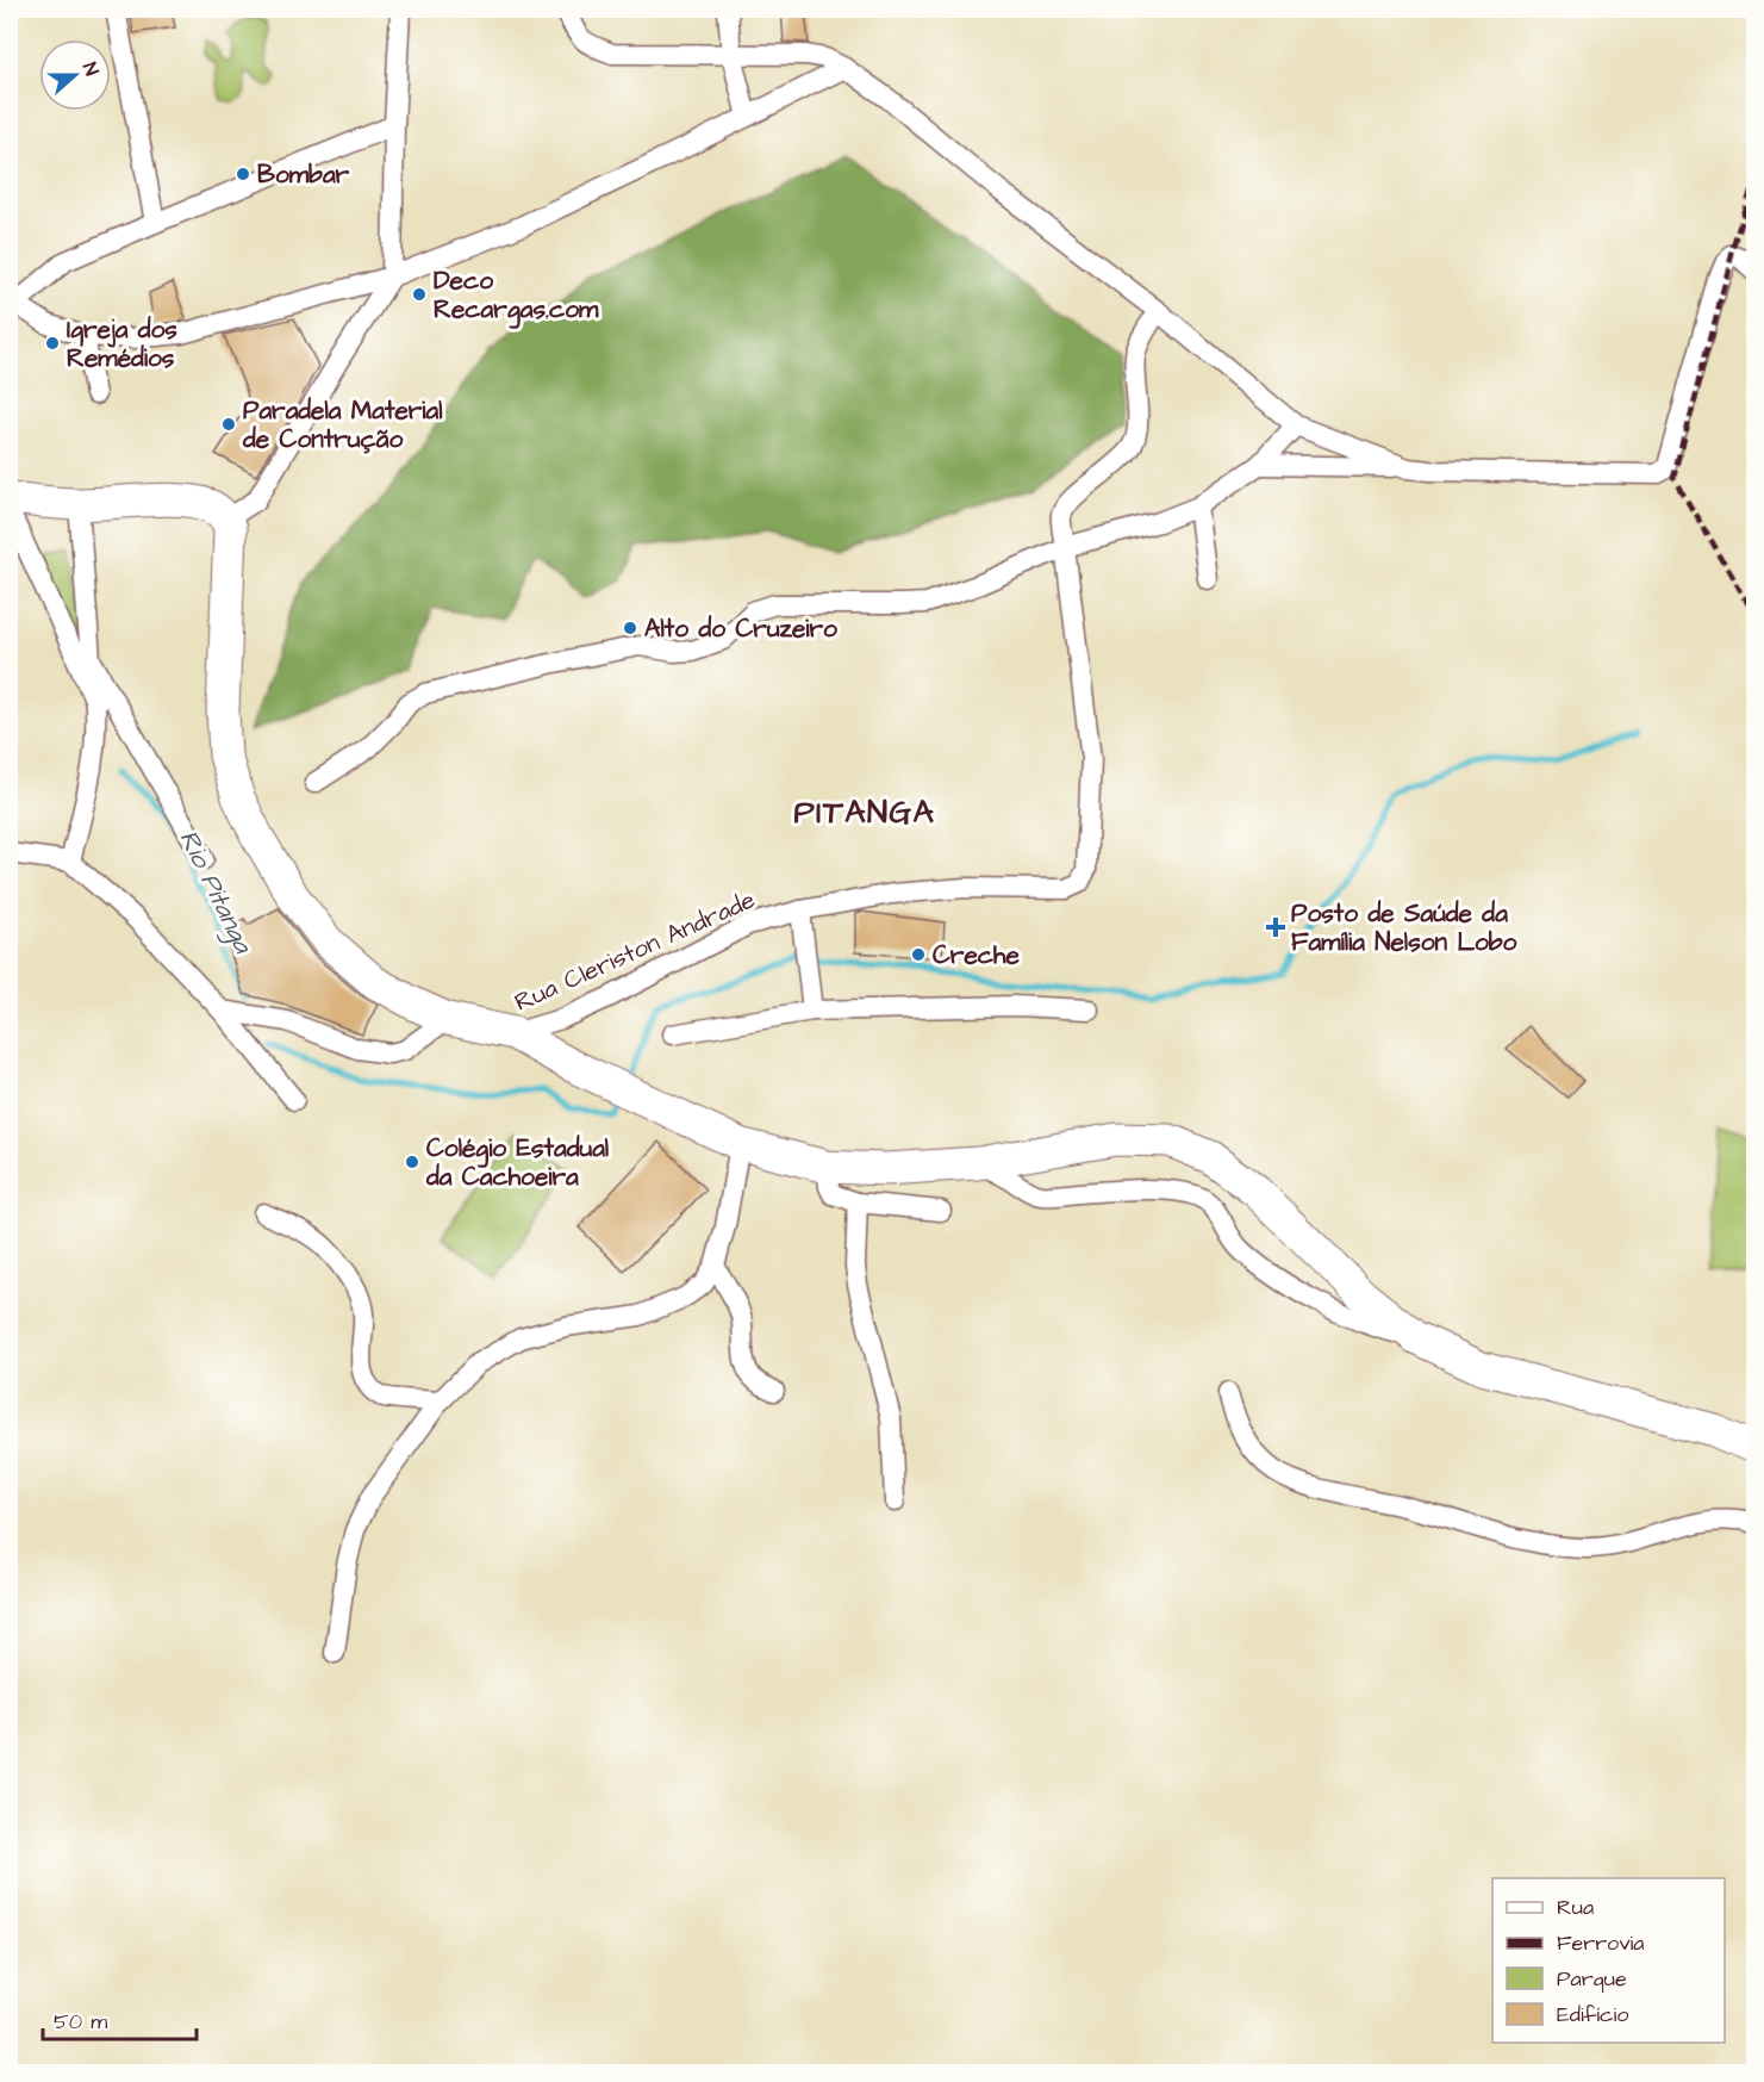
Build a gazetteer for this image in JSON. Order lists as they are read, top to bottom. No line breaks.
{"streets":{"street":["Rua Cleriston Andrade"]},"districts":["PITANGA"],"water":["Rio Pitanga"],"places":{"other":["Bombar","Deco Recargas.com","Igreja dos Remédios","Paradela Material de Contrução","Alto do Cruzeiro","Creche","Colégio Estadual da Cachoeira"],"health":["Posto de Saúde da Família Nelson Lobo"]},"legend":["Rua","Ferrovia","Parque","Edifício"],"scale_bar":"50 m","north":"right"}
